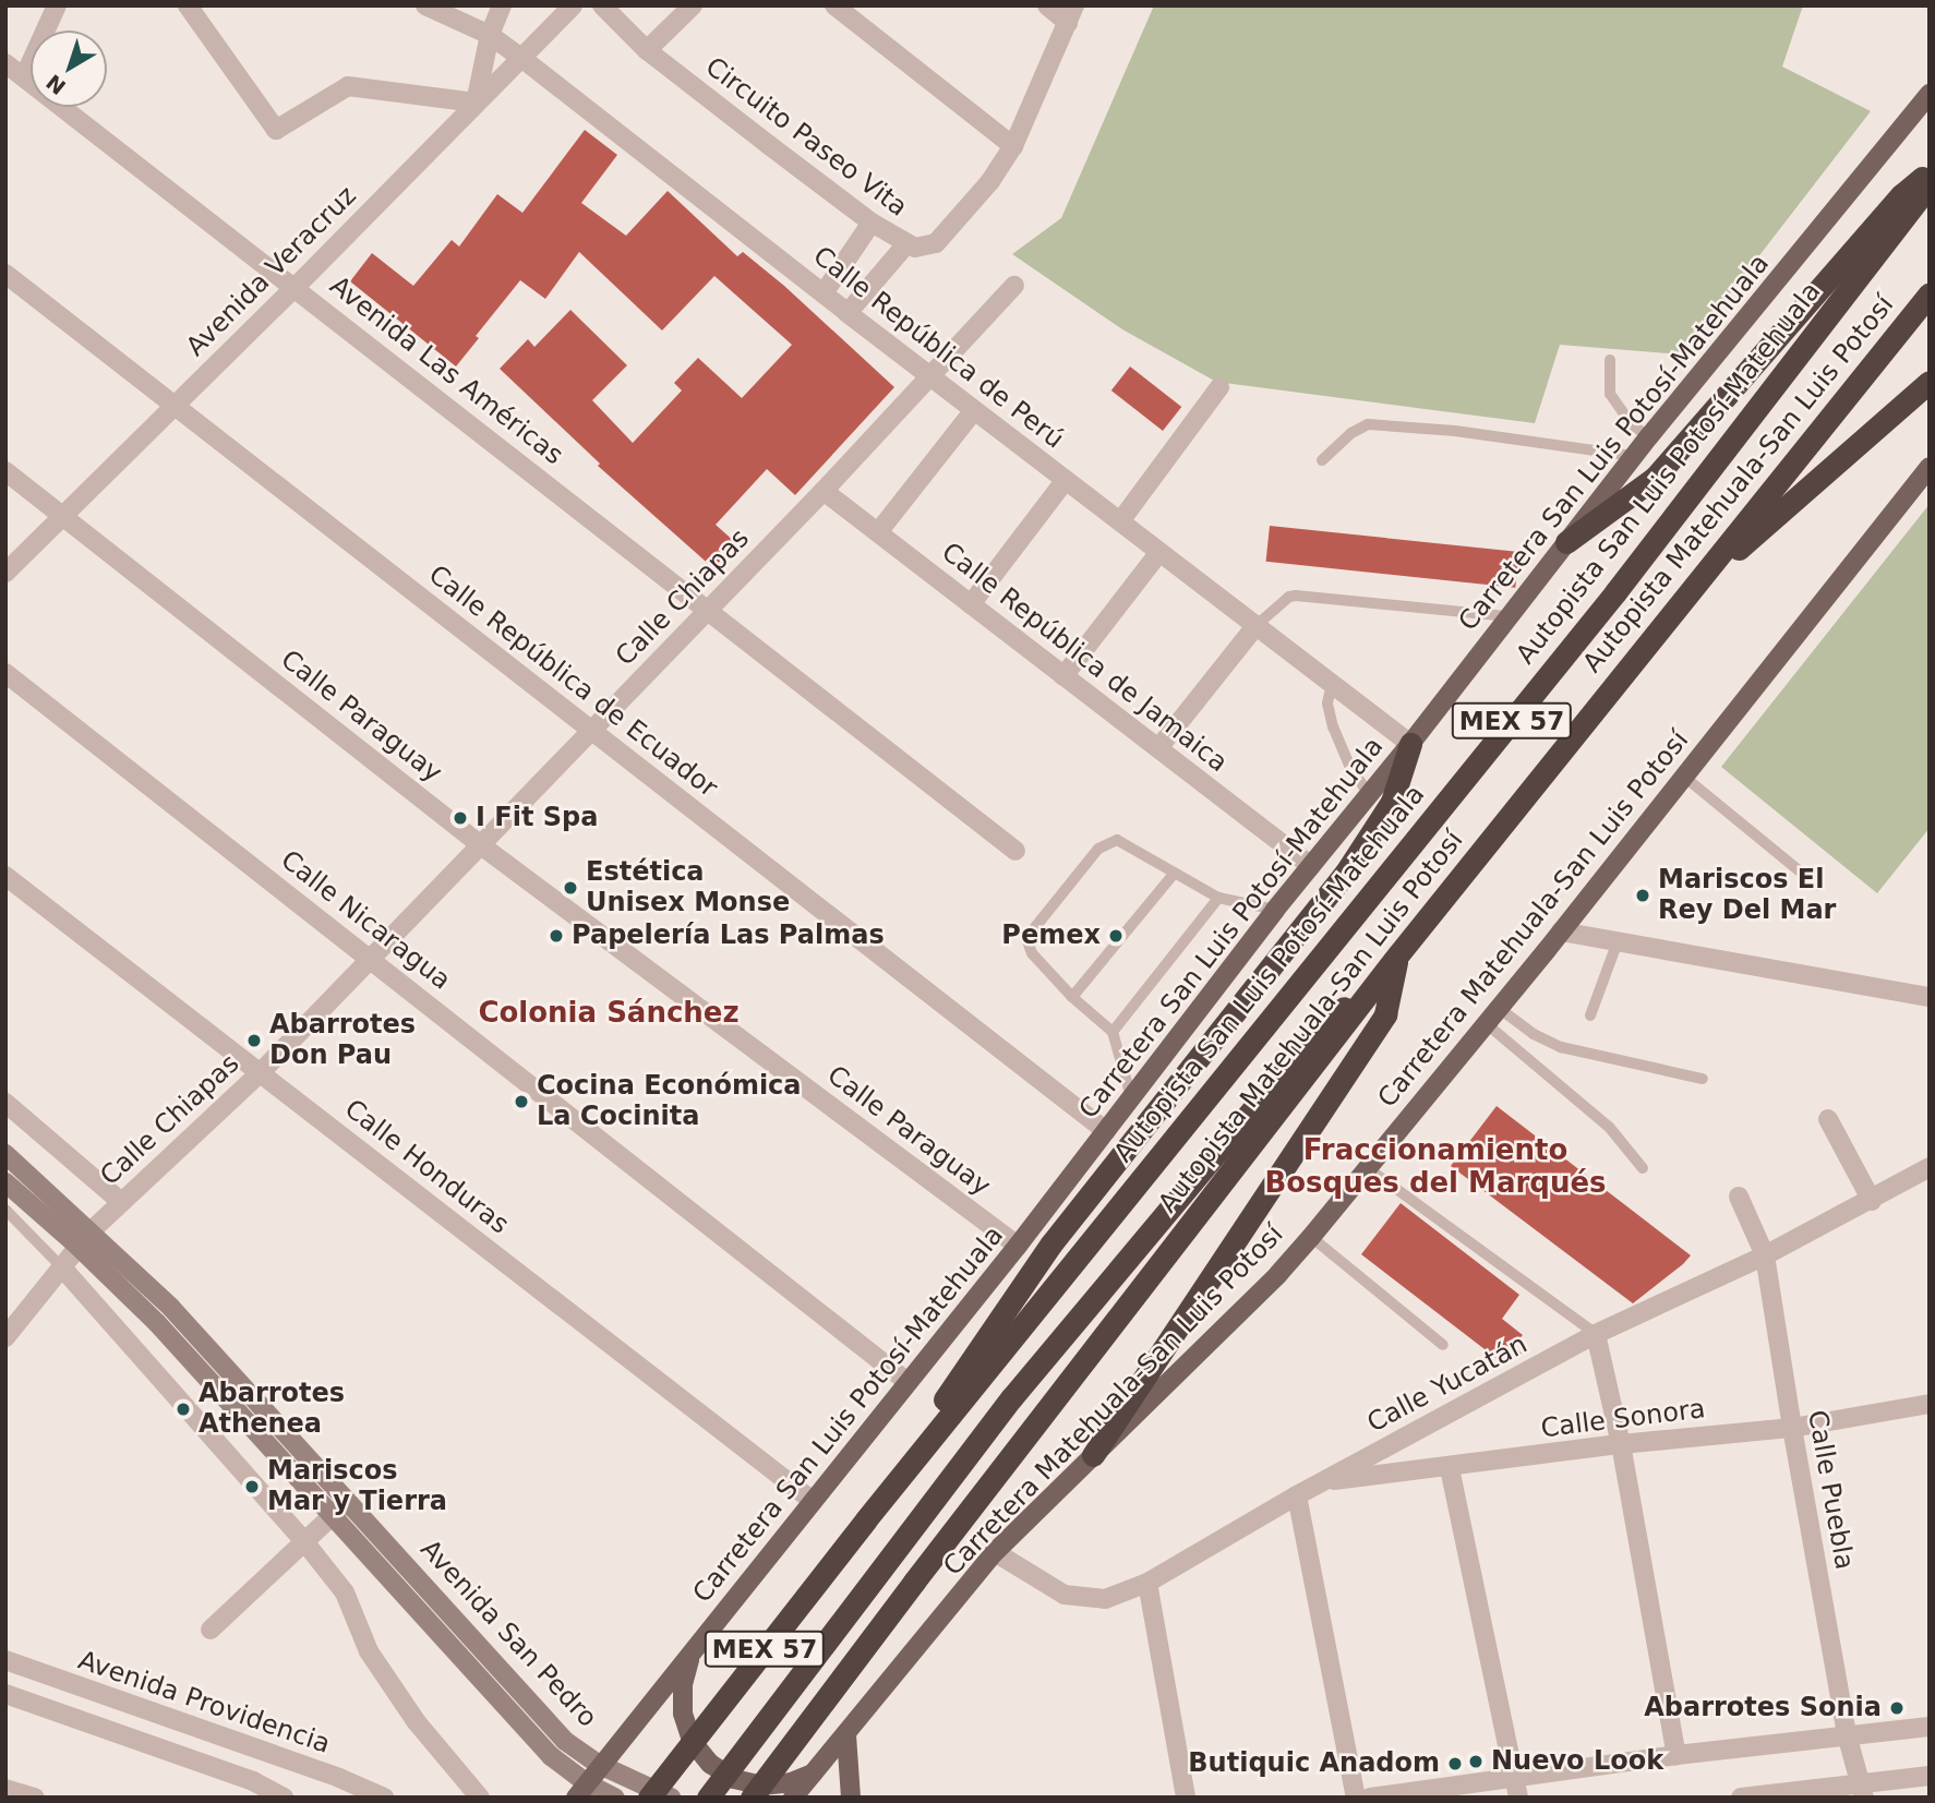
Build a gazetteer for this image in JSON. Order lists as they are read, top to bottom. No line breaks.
{"streets":{"highway":["Autopista San Luis Potosí-Matehuala","Autopista Matehuala-San Luis Potosí","MEX 57"],"main road":["Carretera San Luis Potosí-Matehuala","Carretera Matehuala-San Luis Potosí","Avenida San Pedro"],"street":["Circuito Paseo Vita","Avenida Veracruz","Calle República de Perú","Avenida Las Américas","Calle Chiapas","Calle República de Jamaica","Calle República de Ecuador","Calle Paraguay","Calle Nicaragua","Calle Honduras","Calle Yucatán","Calle Sonora","Calle Puebla","Avenida Providencia"]},"crossings":[["Avenida Veracruz","Calle República de Perú"],["Avenida Veracruz","Avenida Las Américas"],["Avenida Veracruz","Calle República de Ecuador"],["Avenida Veracruz","Calle Paraguay"],["Calle República de Perú","Carretera San Luis Potosí-Matehuala"],["Calle República de Perú","Calle Chiapas"],["Avenida Las Américas","Calle Chiapas"],["Carretera San Luis Potosí-Matehuala","Calle República de Jamaica"],["Carretera San Luis Potosí-Matehuala","Calle República de Ecuador"],["Carretera San Luis Potosí-Matehuala","Calle Paraguay"],["Carretera San Luis Potosí-Matehuala","Calle Nicaragua"],["Carretera San Luis Potosí-Matehuala","Calle Honduras"],["Carretera San Luis Potosí-Matehuala","Avenida San Pedro"],["Autopista San Luis Potosí-Matehuala","Avenida San Pedro"],["Calle Chiapas","Calle República de Jamaica"],["Calle Chiapas","Calle República de Ecuador"],["Calle Chiapas","Calle Paraguay"],["Calle Chiapas","Calle Nicaragua"],["Calle Chiapas","Calle Honduras"],["Calle Chiapas","Avenida San Pedro"],["Carretera Matehuala-San Luis Potosí","Calle Yucatán"],["Calle Yucatán","Calle Sonora"],["Calle Yucatán","Calle Puebla"],["Calle Sonora","Calle Puebla"]],"districts":["Colonia Sánchez","Fraccionamiento Bosques del Marqués"],"places":["I Fit Spa","Estética Unisex Monse","Mariscos El Rey Del Mar","Papelería Las Palmas","Pemex","Abarrotes Don Pau","Cocina Económica La Cocinita","Abarrotes Athenea","Mariscos Mar y Tierra","Abarrotes Sonia","Nuevo Look","Butiquic Anadom"],"north":"bottom left"}
